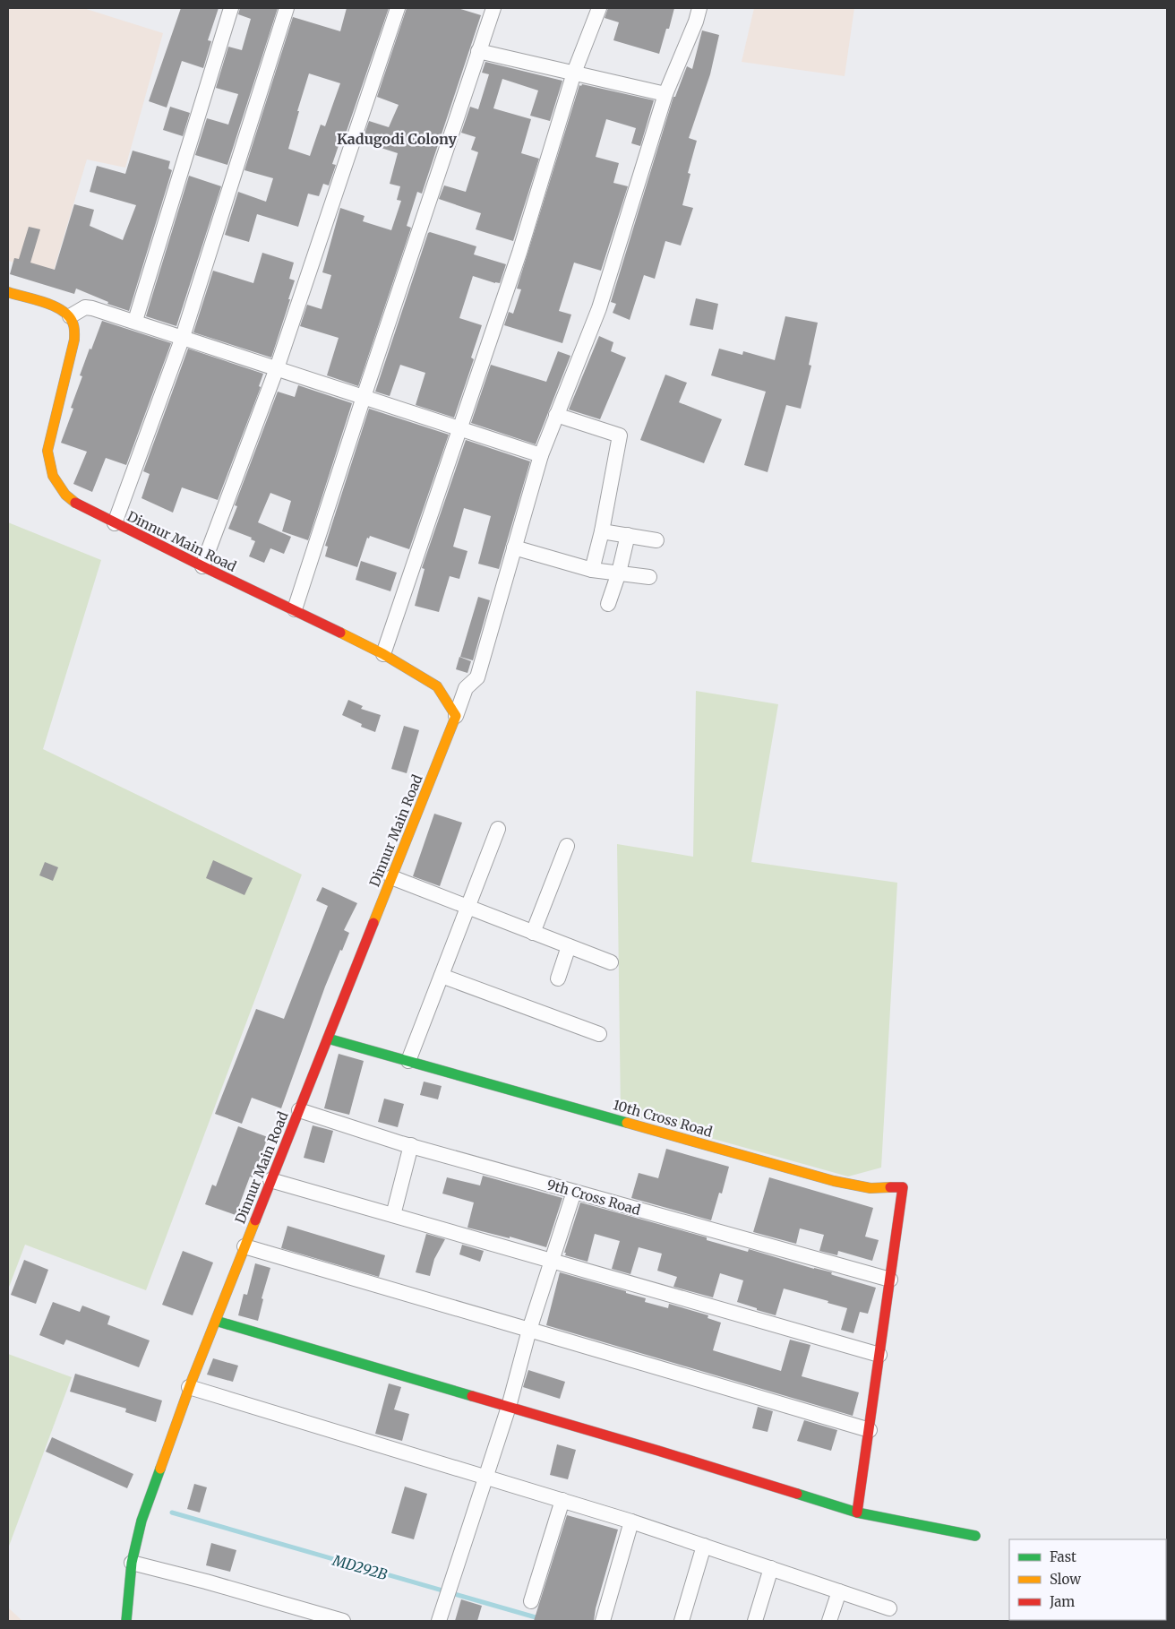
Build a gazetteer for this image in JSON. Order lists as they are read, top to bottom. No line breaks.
{"streets":{"street":["Dinnur Main Road","10th Cross Road","9th Cross Road"]},"crossings":[["Dinnur Main Road","10th Cross Road"],["Dinnur Main Road","9th Cross Road"],["10th Cross Road","9th Cross Road"]],"districts":["Kadugodi Colony"],"water":["MD292B"],"legend":["Fast","Slow","Jam"]}
